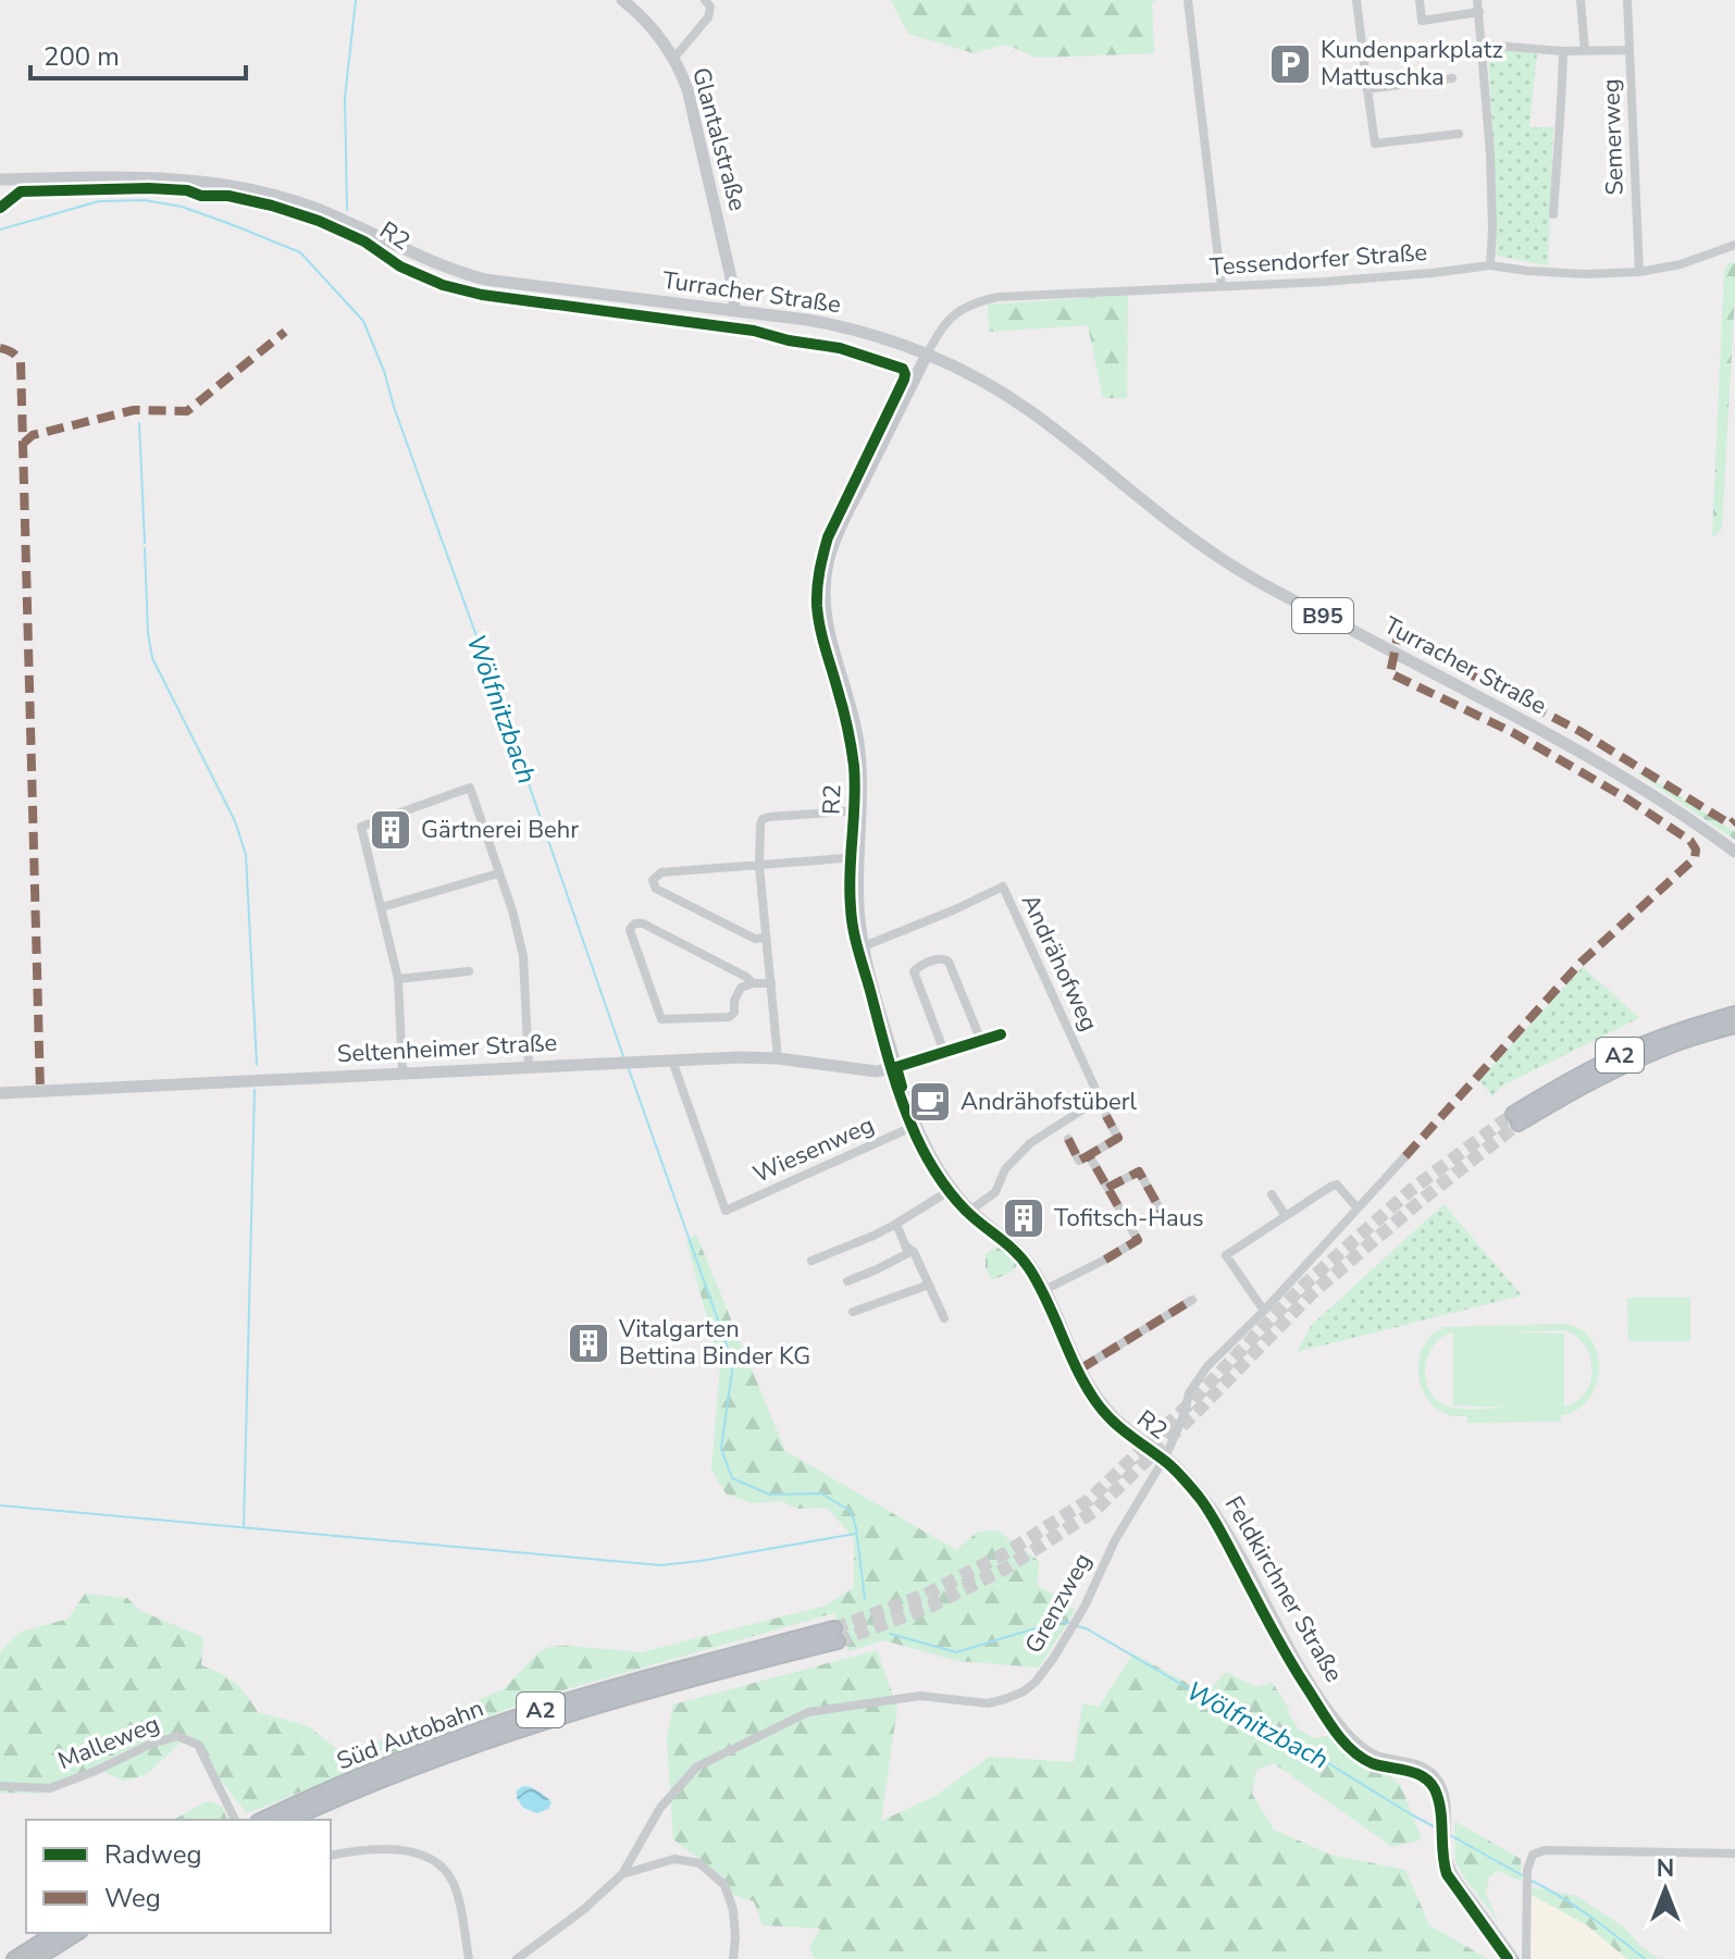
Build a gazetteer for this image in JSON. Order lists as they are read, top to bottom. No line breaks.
{"streets":{"highway":["A2","Süd Autobahn"],"main road":["Glantalstraße","Turracher Straße","B95","Seltenheimer Straße","Feldkirchner Straße"],"street":["Semerweg","Tessendorfer Straße","Andrähofweg","Wiesenweg","Grenzweg","Malleweg"],"cycle path":["R2"]},"crossings":[["Semerweg","Tessendorfer Straße"],["Glantalstraße","Turracher Straße"],["Tessendorfer Straße","Turracher Straße"],["Tessendorfer Straße","Feldkirchner Straße"],["Turracher Straße","Feldkirchner Straße"],["Andrähofweg","Feldkirchner Straße"],["Seltenheimer Straße","Wiesenweg"],["Seltenheimer Straße","Feldkirchner Straße"],["Wiesenweg","Feldkirchner Straße"],["Feldkirchner Straße","Grenzweg"]],"water":["Wölfnitzbach"],"places":{"parking":["Kundenparkplatz Mattuschka"],"building":["Gärtnerei Behr","Tofitsch-Haus","Vitalgarten Bettina Binder KG"],"cafe":["Andrähofstüberl"]},"legend":["Radweg","Weg"],"scale_bar":"200 m","north":"top"}
